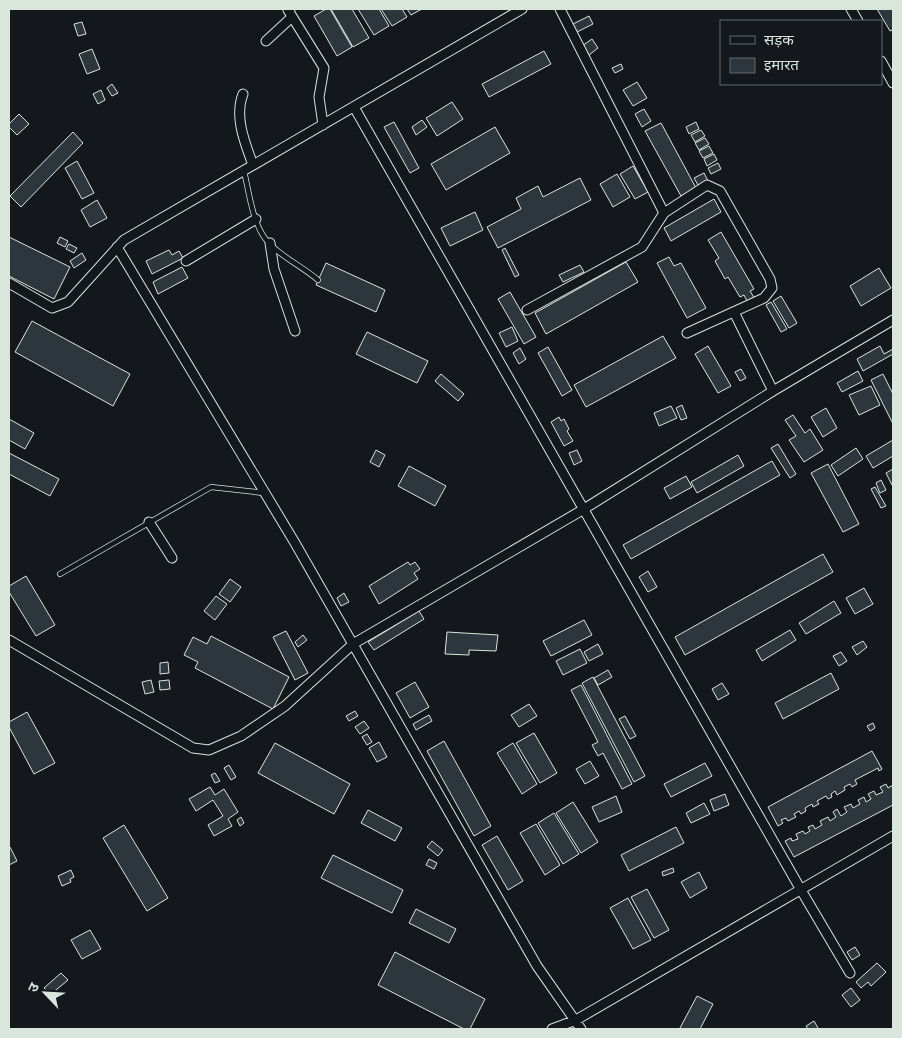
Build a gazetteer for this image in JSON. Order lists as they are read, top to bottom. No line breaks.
{"legend":["सड़क","इमारत"],"north":"top left"}
